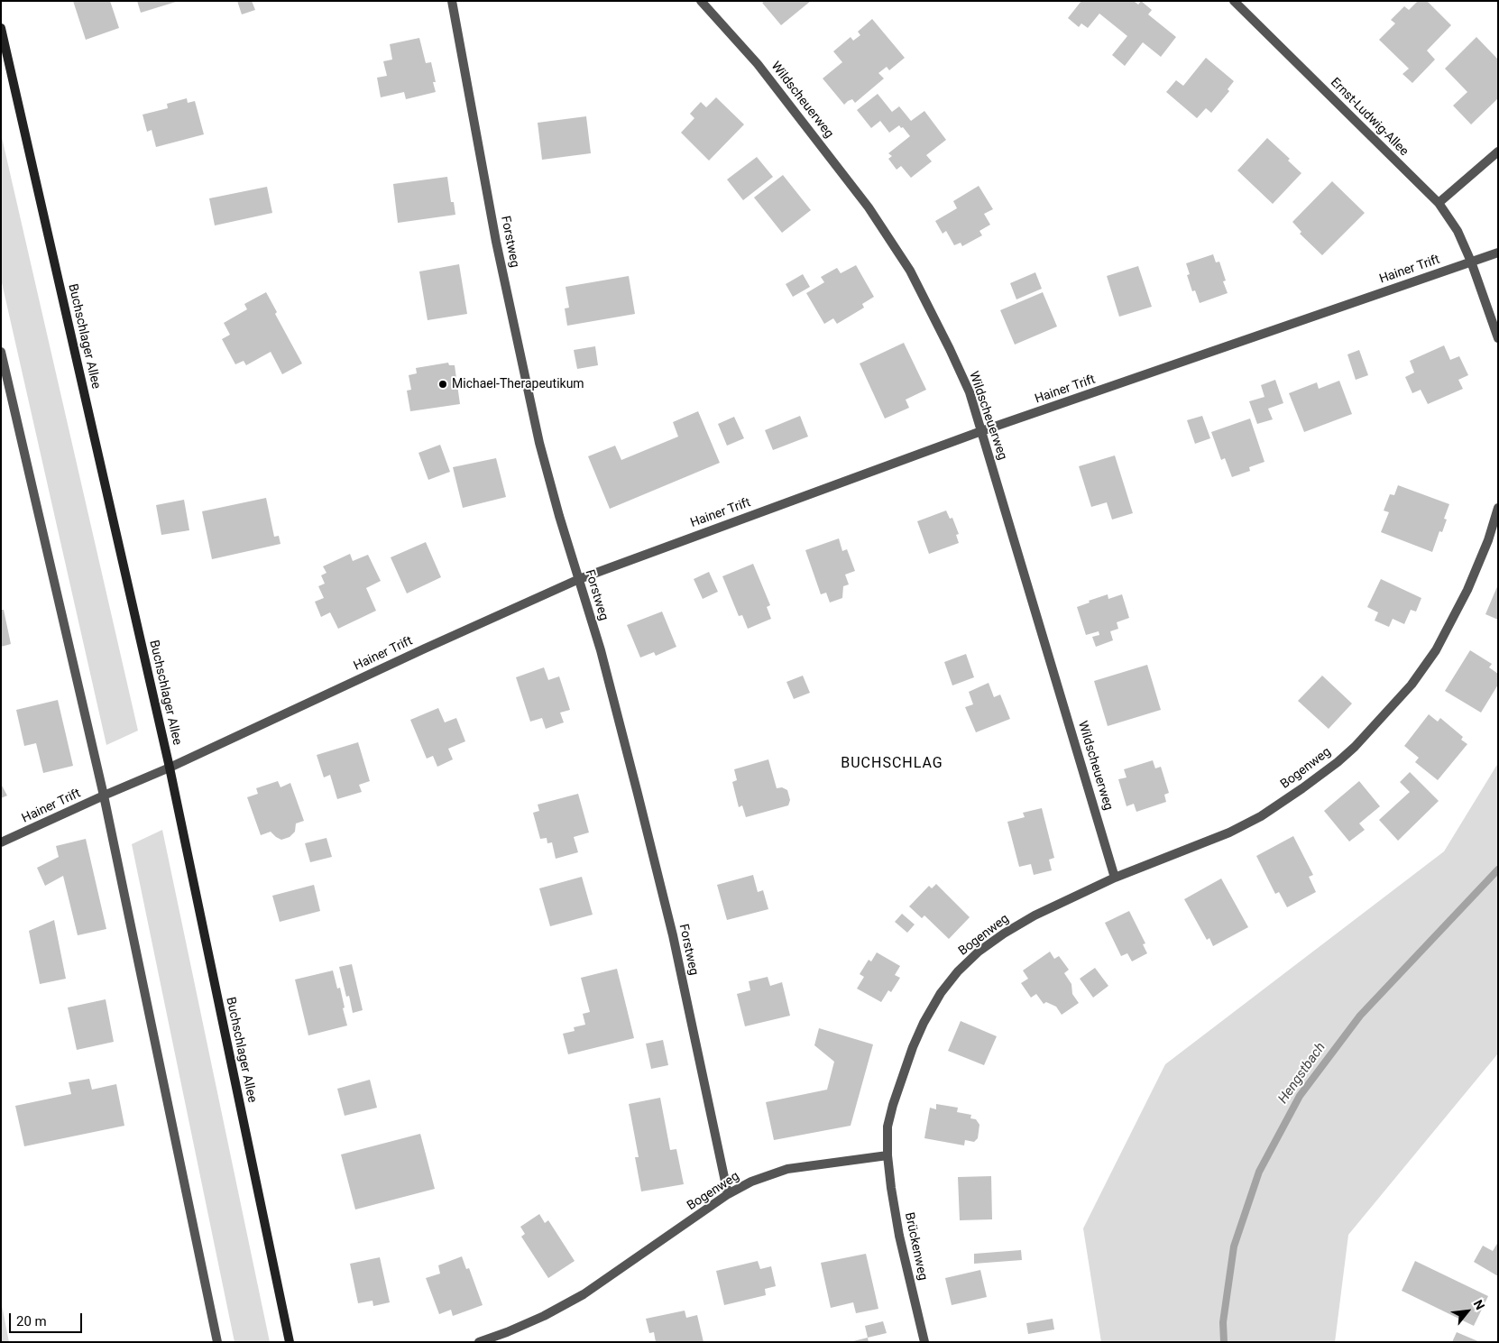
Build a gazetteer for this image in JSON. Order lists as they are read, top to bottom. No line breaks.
{"streets":{"main road":["Buchschlager Allee"],"street":["Wildscheuerweg","Ernst-Ludwig-Allee","Forstweg","Hainer Trift","Bogenweg","Brückenweg"]},"crossings":[["Wildscheuerweg","Hainer Trift"],["Wildscheuerweg","Bogenweg"],["Ernst-Ludwig-Allee","Hainer Trift"],["Forstweg","Hainer Trift"],["Forstweg","Bogenweg"],["Hainer Trift","Buchschlager Allee"],["Bogenweg","Brückenweg"]],"districts":["BUCHSCHLAG"],"water":["Hengstbach"],"places":["Michael-Therapeutikum"],"scale_bar":"20 m","north":"top right"}
